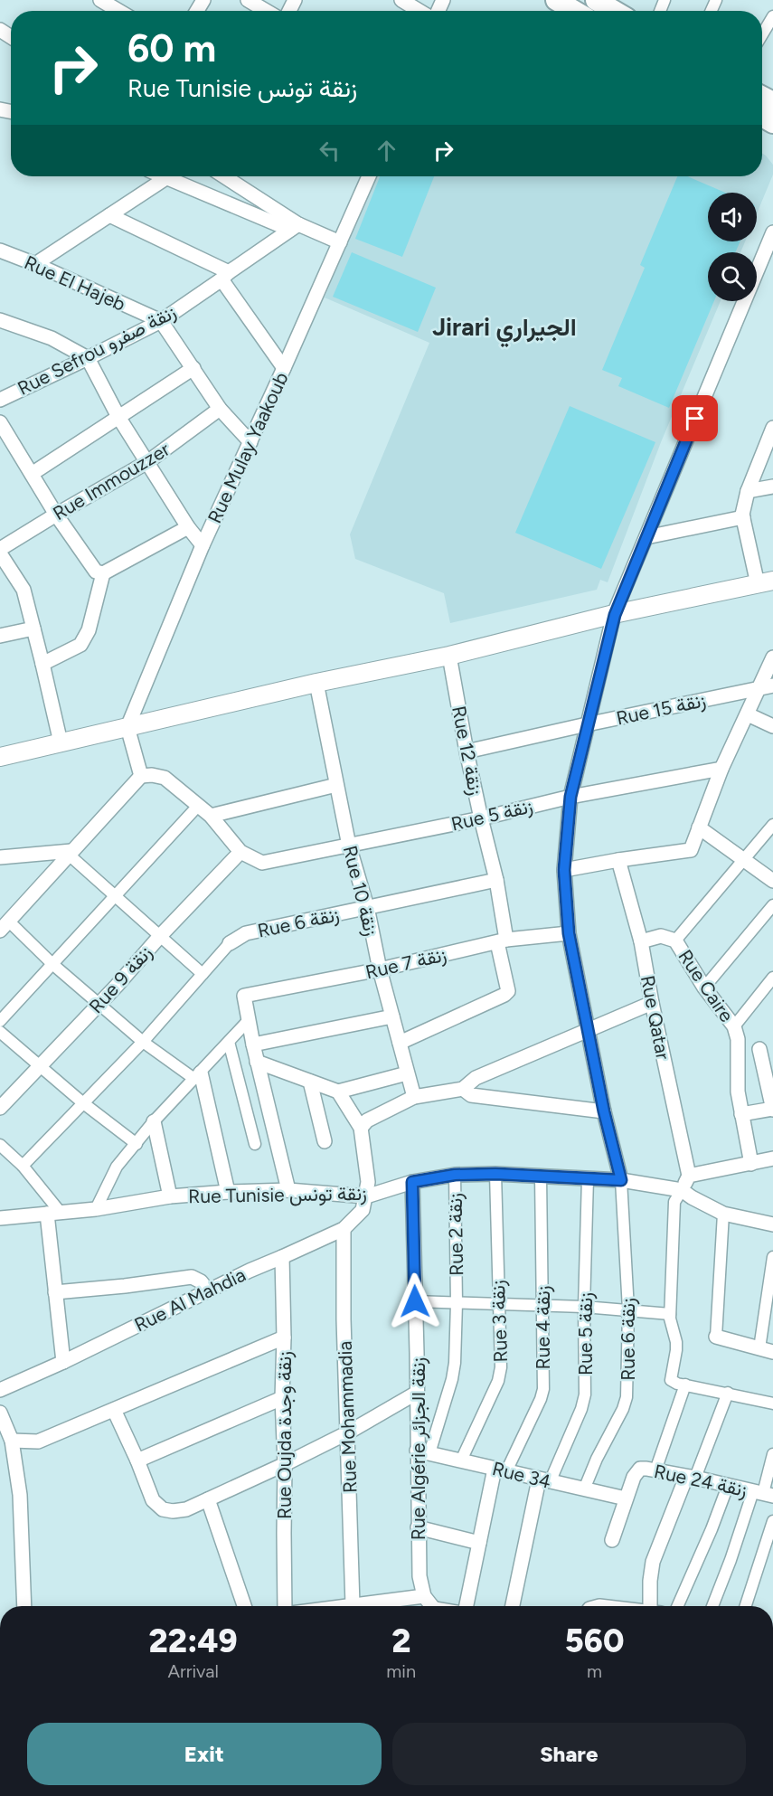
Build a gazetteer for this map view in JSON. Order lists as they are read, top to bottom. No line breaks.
{"streets":{"street":["Rue El Hajeb","Rue Sefrou زنقة صفرو","Rue Mulay Yaakoub","Rue Immouzzer","Rue 15 زنقة","Rue 12 زنقة","Rue 5 زنقة","Rue 10 زنقة","Rue 6 زنقة","Rue 7 زنقة","Rue 9 زنقة","Rue Caire","Rue Qatar","Rue Tunisie زنقة تونس","Rue 2 زنقة","Rue Al Mahdia","Rue 3 زنقة","Rue 4 زنقة","Rue Mohammadia","Rue Oujda زنقة وجدة","Rue Algérie زنقة الجزائر","Rue 34","Rue 24 زنقة"]},"crossings":[["Rue El Hajeb","Rue Sefrou زنقة صفرو"],["Rue 15 زنقة","Rue 12 زنقة"],["Rue 12 زنقة","Rue 5 زنقة"],["Rue 12 زنقة","Rue 10 زنقة"],["Rue 12 زنقة","Rue 6 زنقة"],["Rue 12 زنقة","Rue 7 زنقة"],["Rue 5 زنقة","Rue 10 زنقة"],["Rue 5 زنقة","Rue 9 زنقة"],["Rue 5 زنقة","Rue Tunisie زنقة تونس"],["Rue 5 زنقة","Rue 34"],["Rue 10 زنقة","Rue 6 زنقة"],["Rue 10 زنقة","Rue 7 زنقة"],["Rue 6 زنقة","Rue Tunisie زنقة تونس"],["Rue 6 زنقة","Rue 34"],["Rue Caire","Rue Qatar"],["Rue Tunisie زنقة تونس","Rue 2 زنقة"],["Rue Tunisie زنقة تونس","Rue Al Mahdia"],["Rue Tunisie زنقة تونس","Rue 3 زنقة"],["Rue Tunisie زنقة تونس","Rue 4 زنقة"],["Rue Tunisie زنقة تونس","Rue Algérie زنقة الجزائر"],["Rue 2 زنقة","Rue Algérie زنقة الجزائر"],["Rue 2 زنقة","Rue 34"],["Rue Al Mahdia","Rue Mohammadia"],["Rue Al Mahdia","Rue Oujda زنقة وجدة"],["Rue 3 زنقة","Rue 34"],["Rue 4 زنقة","Rue 34"],["Rue Algérie زنقة الجزائر","Rue 34"],["Rue 34","Rue 24 زنقة"]],"districts":["Jirari الجيراري"],"page":{"turn":["60 m","Rue Tunisie زنقة تونس"],"eta":["22:49","Arrival","2","min","560","m"],"buttons":["Exit","Share"]}}
